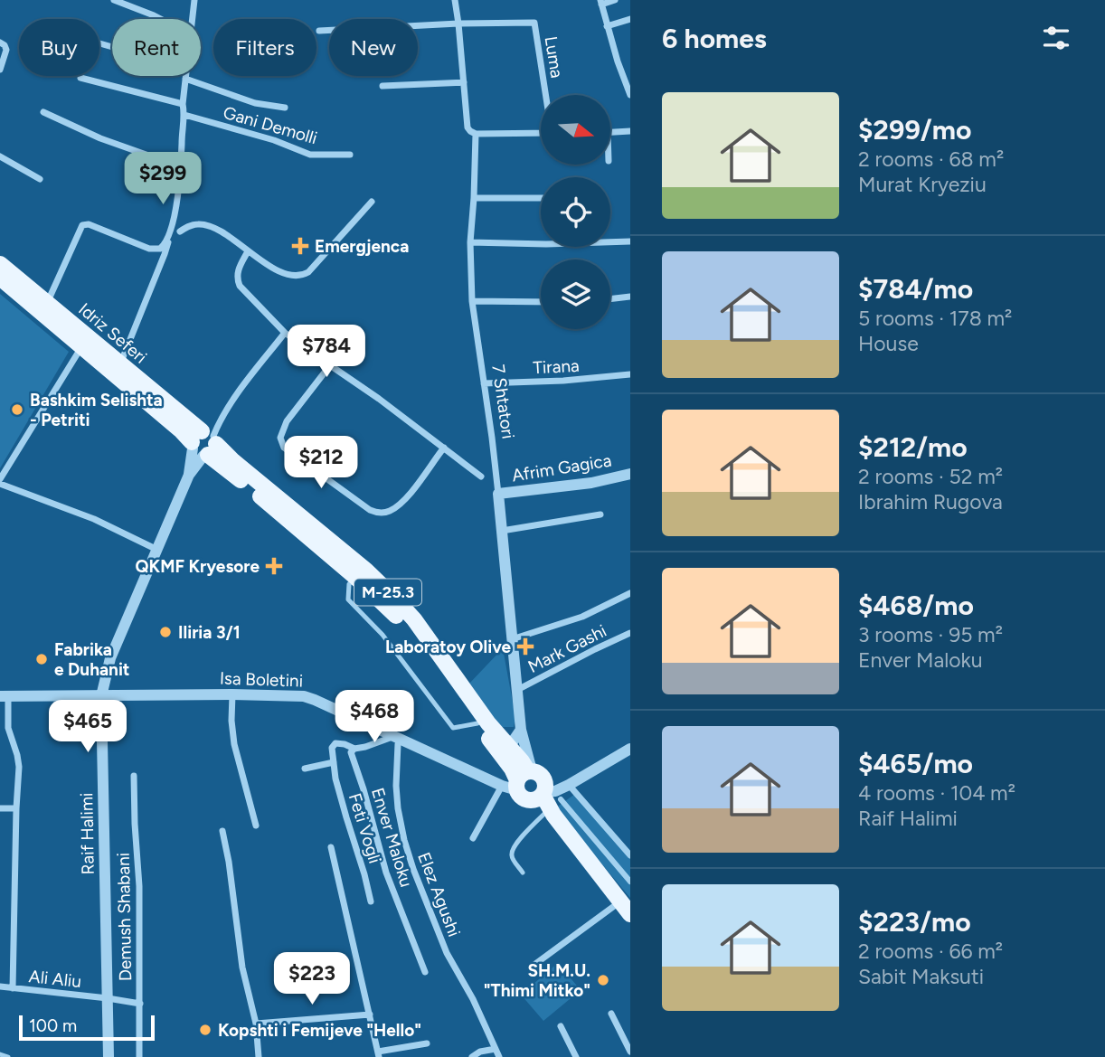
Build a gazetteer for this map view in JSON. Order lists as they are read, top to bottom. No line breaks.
{"streets":{"main road":["Idriz Seferi","M-25.3"],"street":["Luma","Gani Demolli","Tirana","7 Shtatori","Afrim Gagica","Mark Gashi","Isa Boletini","Feti Vogli","Raif Halimi","Enver Maloku","Elez Agushi","Demush Shabani","Ali Aliu"]},"crossings":[["Luma","7 Shtatori"],["Idriz Seferi","M-25.3"],["Idriz Seferi","Raif Halimi"],["Tirana","7 Shtatori"],["7 Shtatori","Afrim Gagica"],["7 Shtatori","M-25.3"],["7 Shtatori","Mark Gashi"],["7 Shtatori","Isa Boletini"],["M-25.3","Isa Boletini"],["M-25.3","Raif Halimi"],["Isa Boletini","Raif Halimi"],["Isa Boletini","Elez Agushi"],["Raif Halimi","Ali Aliu"],["Demush Shabani","Ali Aliu"]],"places":{"health":["Emergjenca","QKMF Kryesore","Laboratoy Olive"],"other":["Bashkim Selishta - Petriti","Iliria 3/1","Fabrika e Duhanit","SH.M.U. \"Thimi Mitko\"","Kopshti i Femijeve \"Hello\""]},"scale_bar":"100 m","north":"right","page":{"heading":"6 homes","chip":["Buy","Rent","Filters","New"],"list":[{"name":"$299/mo","note":"2 rooms · 68 m² · Murat Kryeziu"},{"name":"$784/mo","note":"5 rooms · 178 m² · House"},{"name":"$212/mo","note":"2 rooms · 52 m² · Ibrahim Rugova"},{"name":"$468/mo","note":"3 rooms · 95 m² · Enver Maloku"},{"name":"$465/mo","note":"4 rooms · 104 m² · Raif Halimi"},{"name":"$223/mo","note":"2 rooms · 66 m² · Sabit Maksuti"}],"price":["$299","$784","$212","$468","$465","$223"],"scale":"100 m"}}
